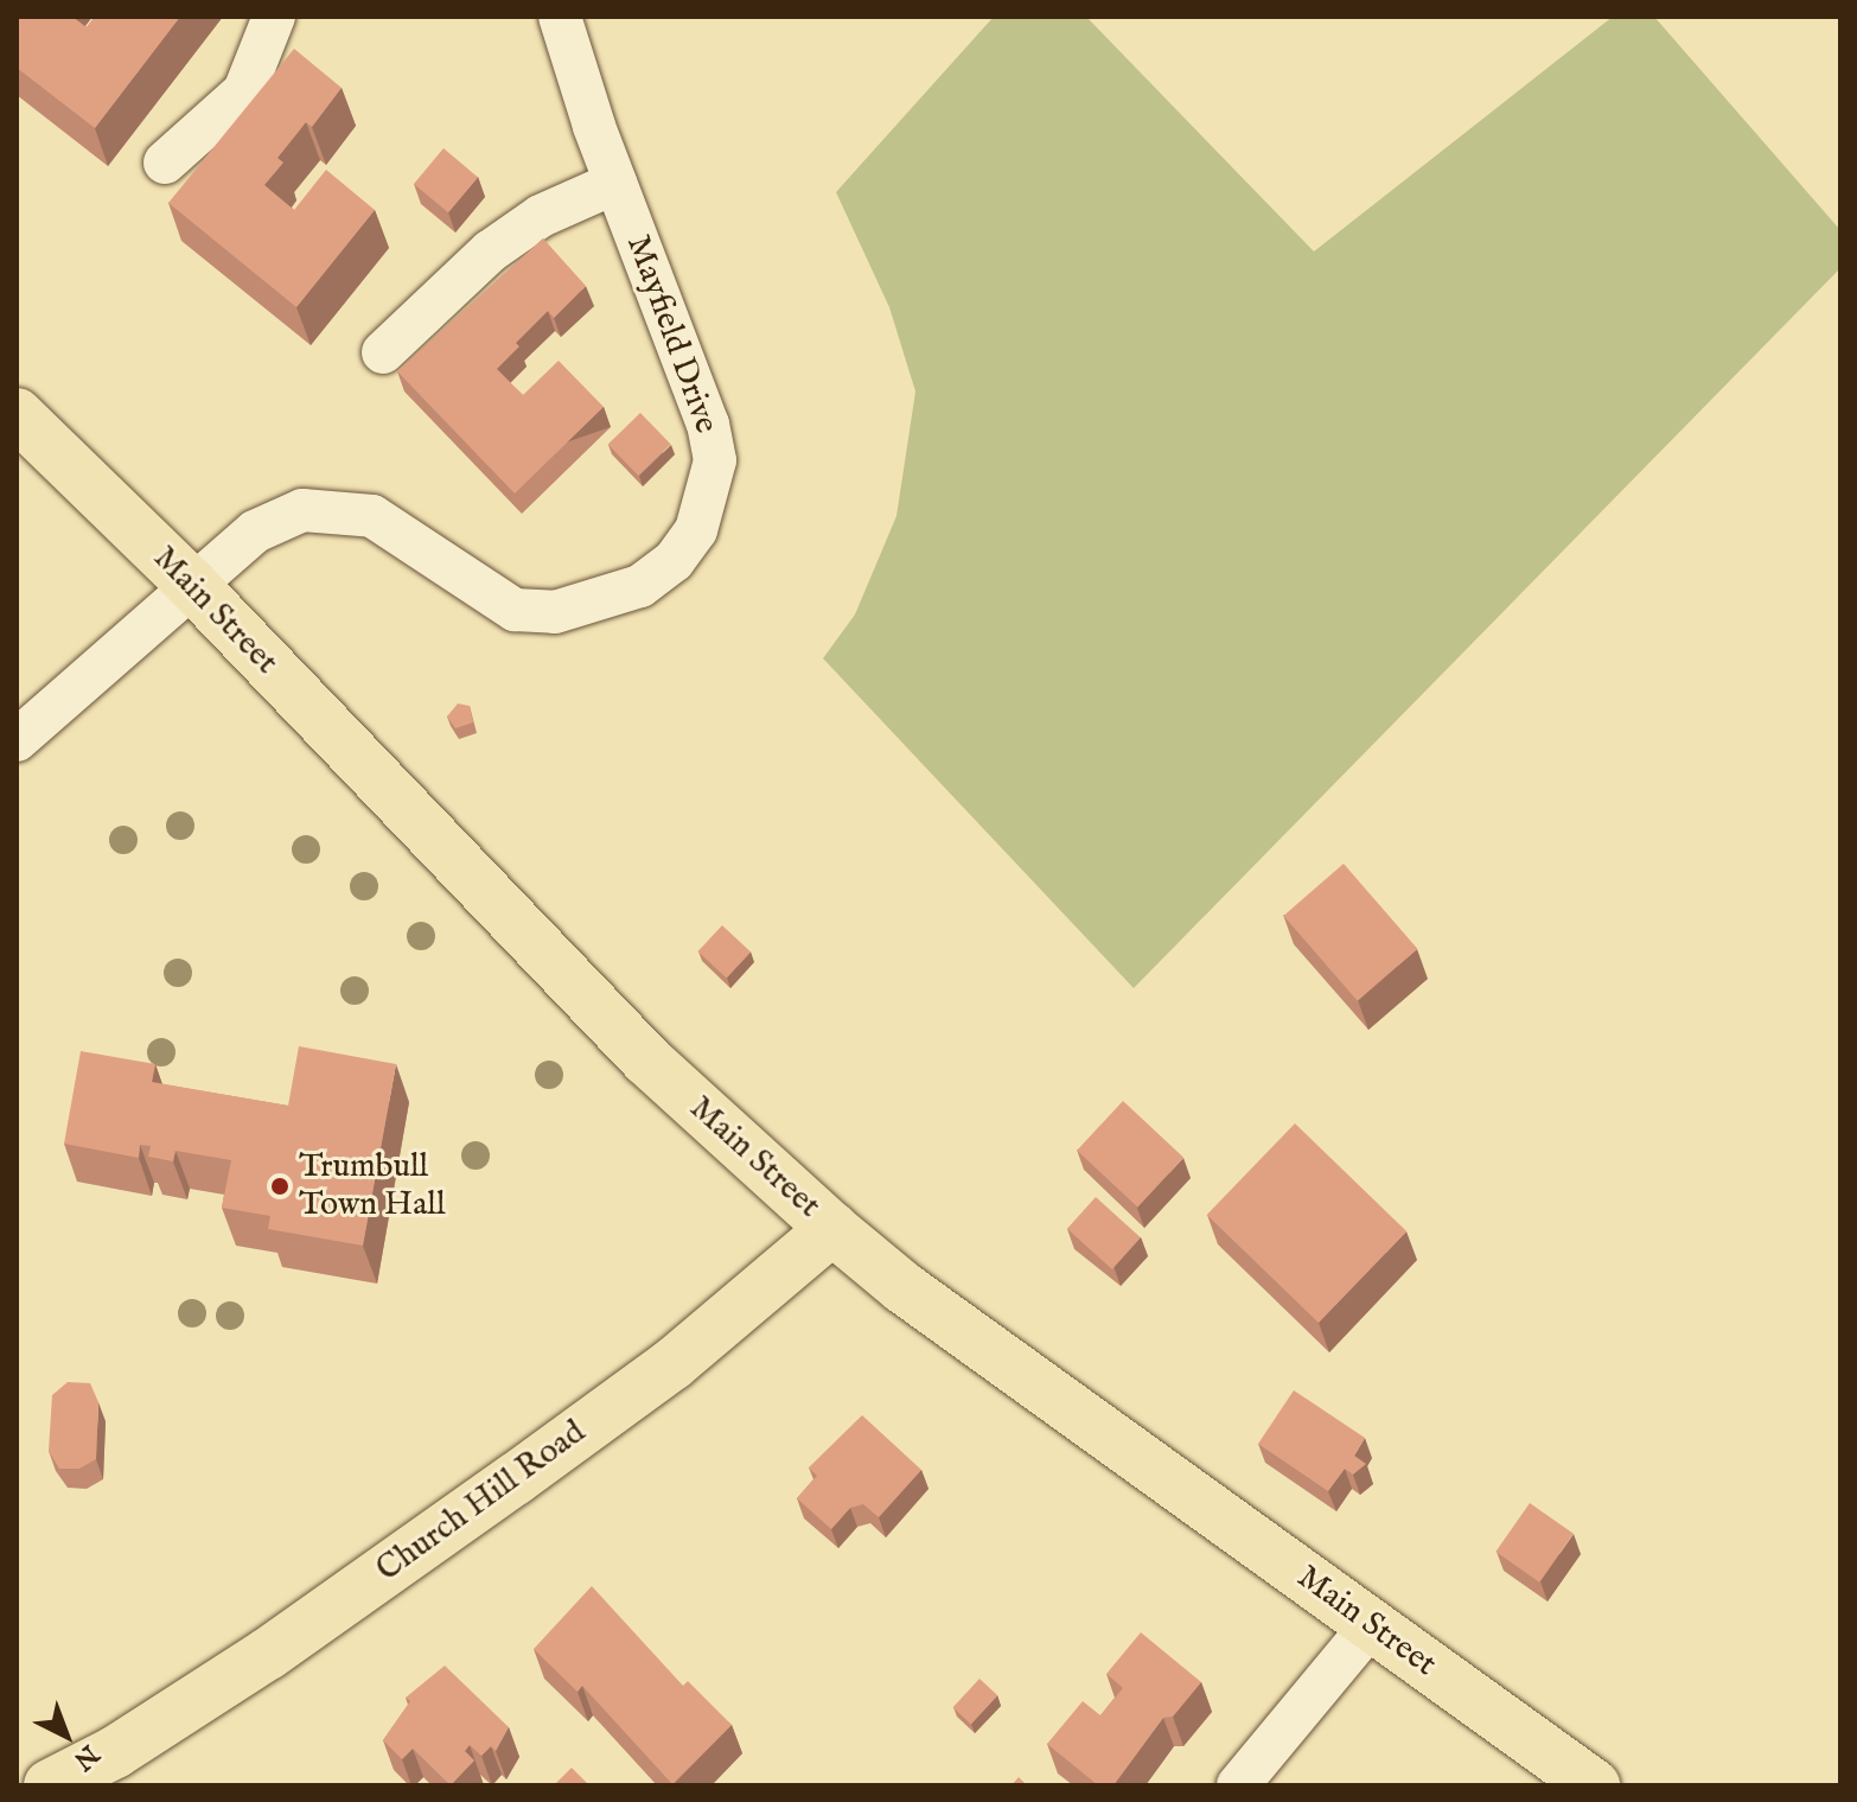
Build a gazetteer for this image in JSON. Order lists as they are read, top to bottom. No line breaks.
{"streets":{"main road":["Main Street","Church Hill Road"],"street":["Mayfield Drive"]},"crossings":[["Mayfield Drive","Main Street"],["Main Street","Church Hill Road"]],"places":["Trumbull Town Hall"],"north":"bottom right"}
